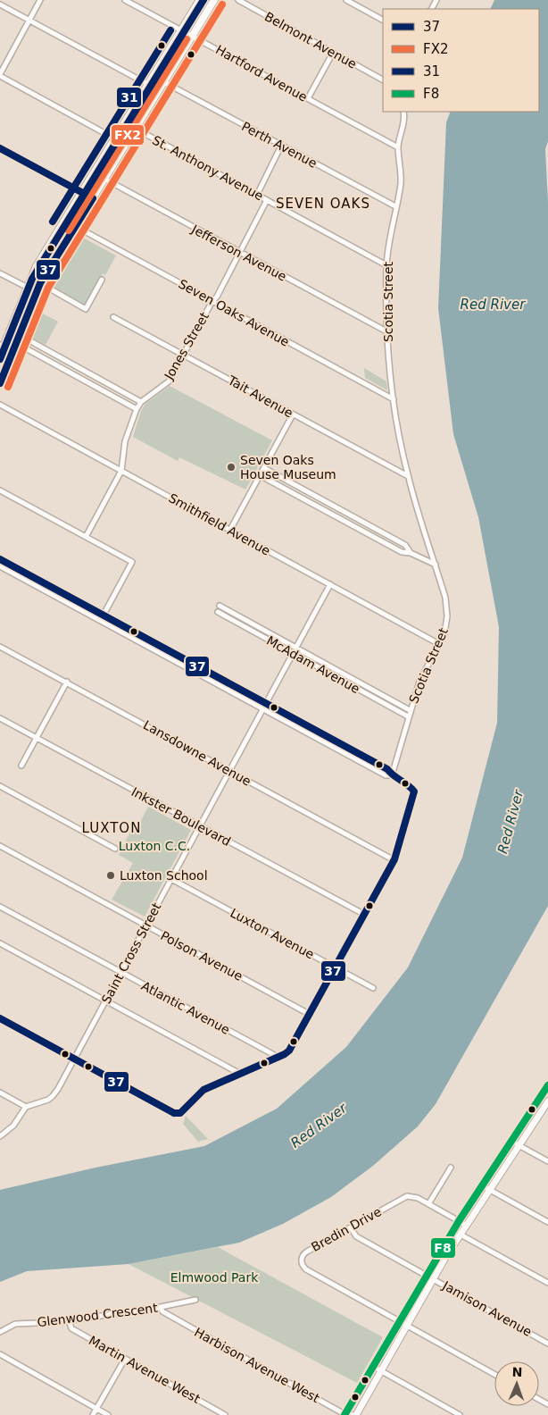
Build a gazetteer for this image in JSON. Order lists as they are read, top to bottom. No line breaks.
{"streets":{"street":["Belmont Avenue","Hartford Avenue","Perth Avenue","St. Anthony Avenue","Jefferson Avenue","Scotia Street","Seven Oaks Avenue","Jones Street","Tait Avenue","Smithfield Avenue","McAdam Avenue","Lansdowne Avenue","Inkster Boulevard","Luxton Avenue","Saint Cross Street","Polson Avenue","Atlantic Avenue","Bredin Drive","Jamison Avenue","Glenwood Crescent","Harbison Avenue West","Martin Avenue West"]},"crossings":[["Hartford Avenue","Scotia Street"],["Perth Avenue","Scotia Street"],["St. Anthony Avenue","Scotia Street"],["St. Anthony Avenue","Jones Street"],["Jefferson Avenue","Scotia Street"],["Jefferson Avenue","Jones Street"],["Scotia Street","Seven Oaks Avenue"],["Scotia Street","Tait Avenue"],["Scotia Street","Smithfield Avenue"],["Scotia Street","McAdam Avenue"],["Seven Oaks Avenue","Jones Street"],["Jones Street","Tait Avenue"],["Jones Street","Smithfield Avenue"],["Smithfield Avenue","Saint Cross Street"],["McAdam Avenue","Saint Cross Street"],["Lansdowne Avenue","Saint Cross Street"],["Inkster Boulevard","Saint Cross Street"],["Luxton Avenue","Saint Cross Street"],["Saint Cross Street","Polson Avenue"],["Saint Cross Street","Atlantic Avenue"],["Bredin Drive","Jamison Avenue"],["Glenwood Crescent","Harbison Avenue West"],["Glenwood Crescent","Martin Avenue West"]],"districts":["SEVEN OAKS","LUXTON"],"water":["Red River"],"parks":["Luxton C.C.","Elmwood Park"],"places":["Seven Oaks House Museum","Luxton School"],"lines":["transit line 31","transit line FX2","transit line 37","transit line F8"],"legend":["37","FX2","31","F8"],"north":"top"}
